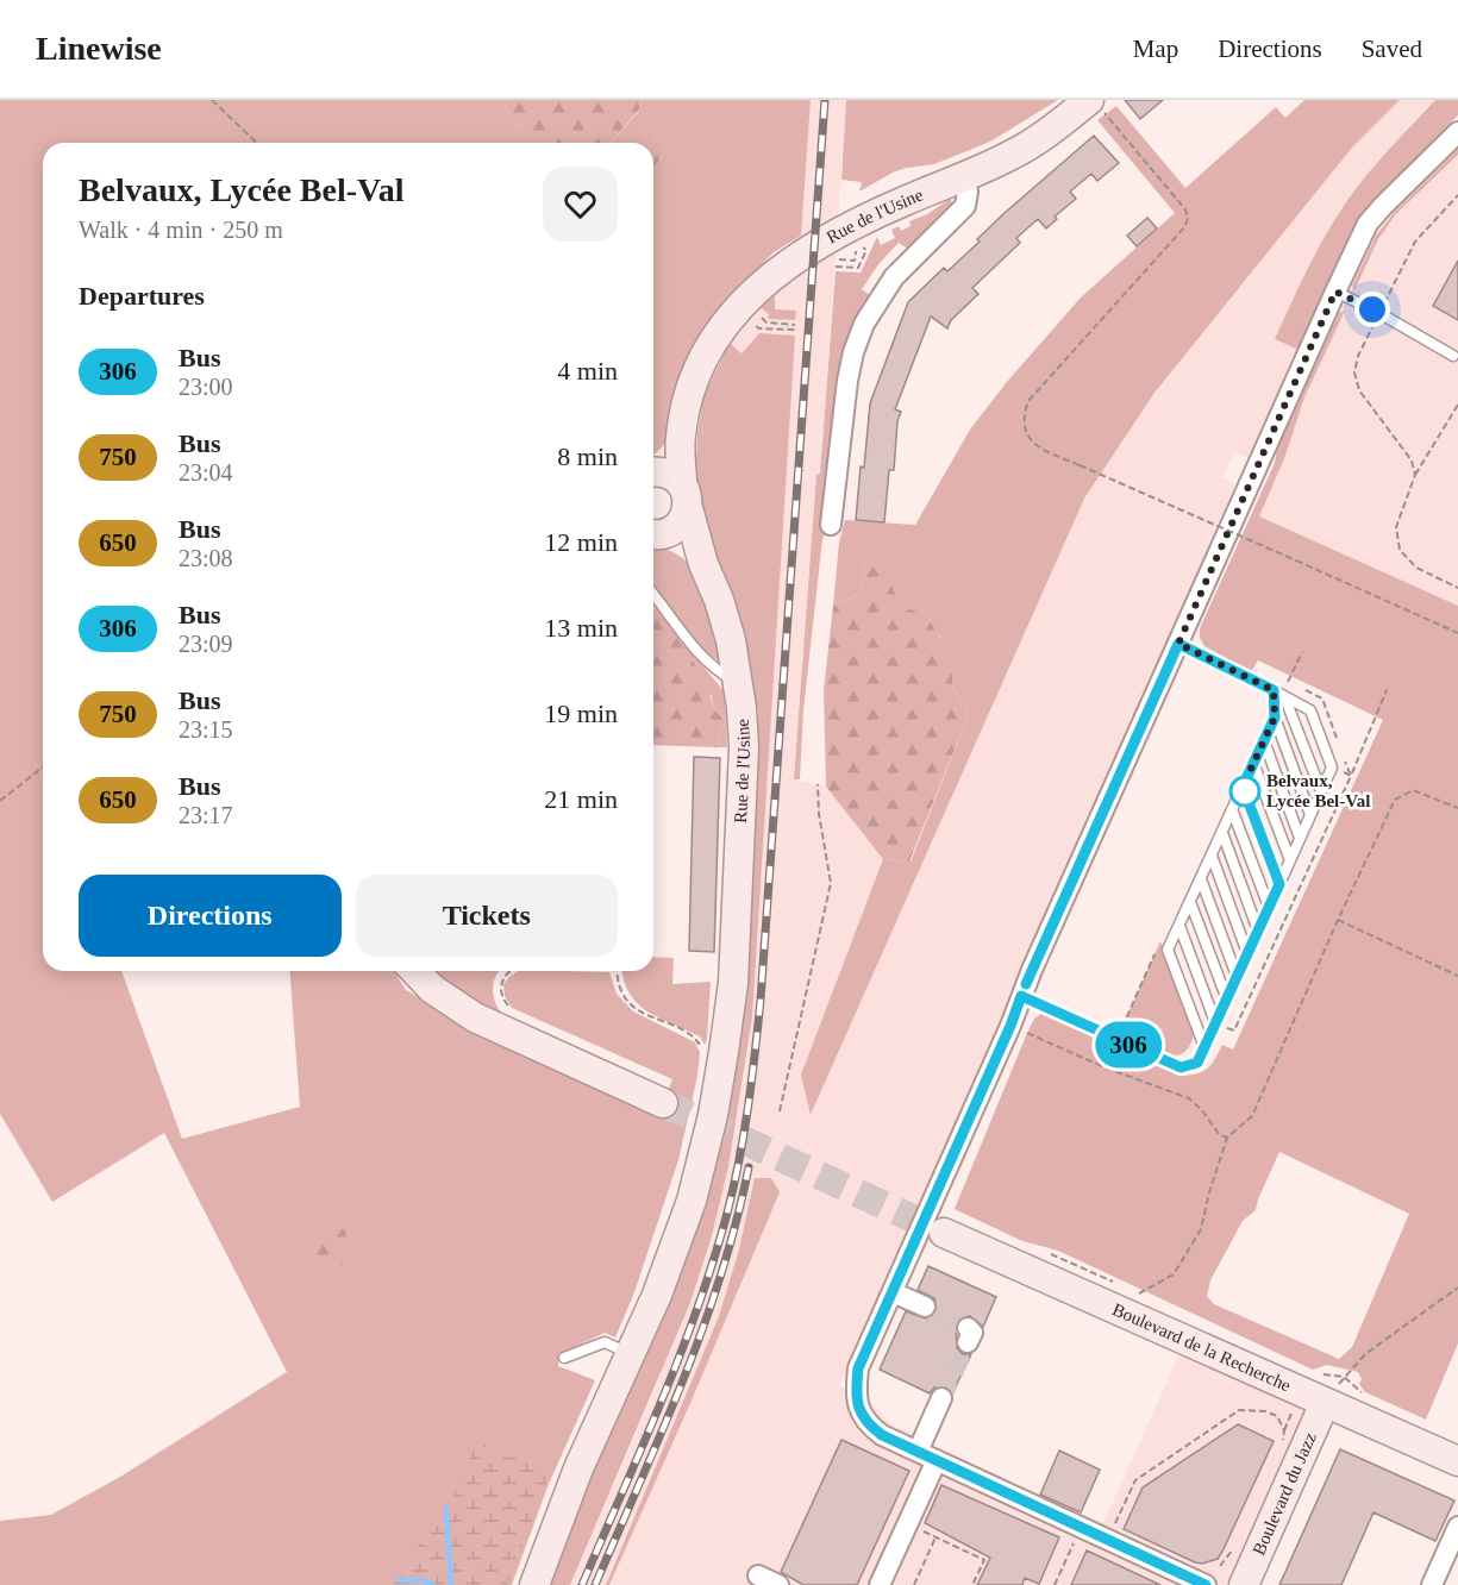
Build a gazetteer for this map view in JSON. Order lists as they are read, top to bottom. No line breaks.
{"streets":{"main road":["Rue de l'Usine","Boulevard de la Recherche","Boulevard du Jazz"]},"crossings":[["Boulevard de la Recherche","Boulevard du Jazz"]],"places":["Belvaux, Lycée Bel-Val"],"lines":["bus line 306"],"page":{"header":"Linewise","nav":["Map","Directions","Saved"],"on_map":"306","heading":[["Belvaux, Lycée Bel-Val","Walk · 4 min · 250 m"],"Departures"],"list":[{"mark":"306","name":"Bus","note":"23:00","value":"4 min"},{"mark":"750","name":"Bus","note":"23:04","value":"8 min"},{"mark":"650","name":"Bus","note":"23:08","value":"12 min"},{"mark":"306","name":"Bus","note":"23:09","value":"13 min"},{"mark":"750","name":"Bus","note":"23:15","value":"19 min"},{"mark":"650","name":"Bus","note":"23:17","value":"21 min"}],"buttons":["Directions","Tickets"]}}
